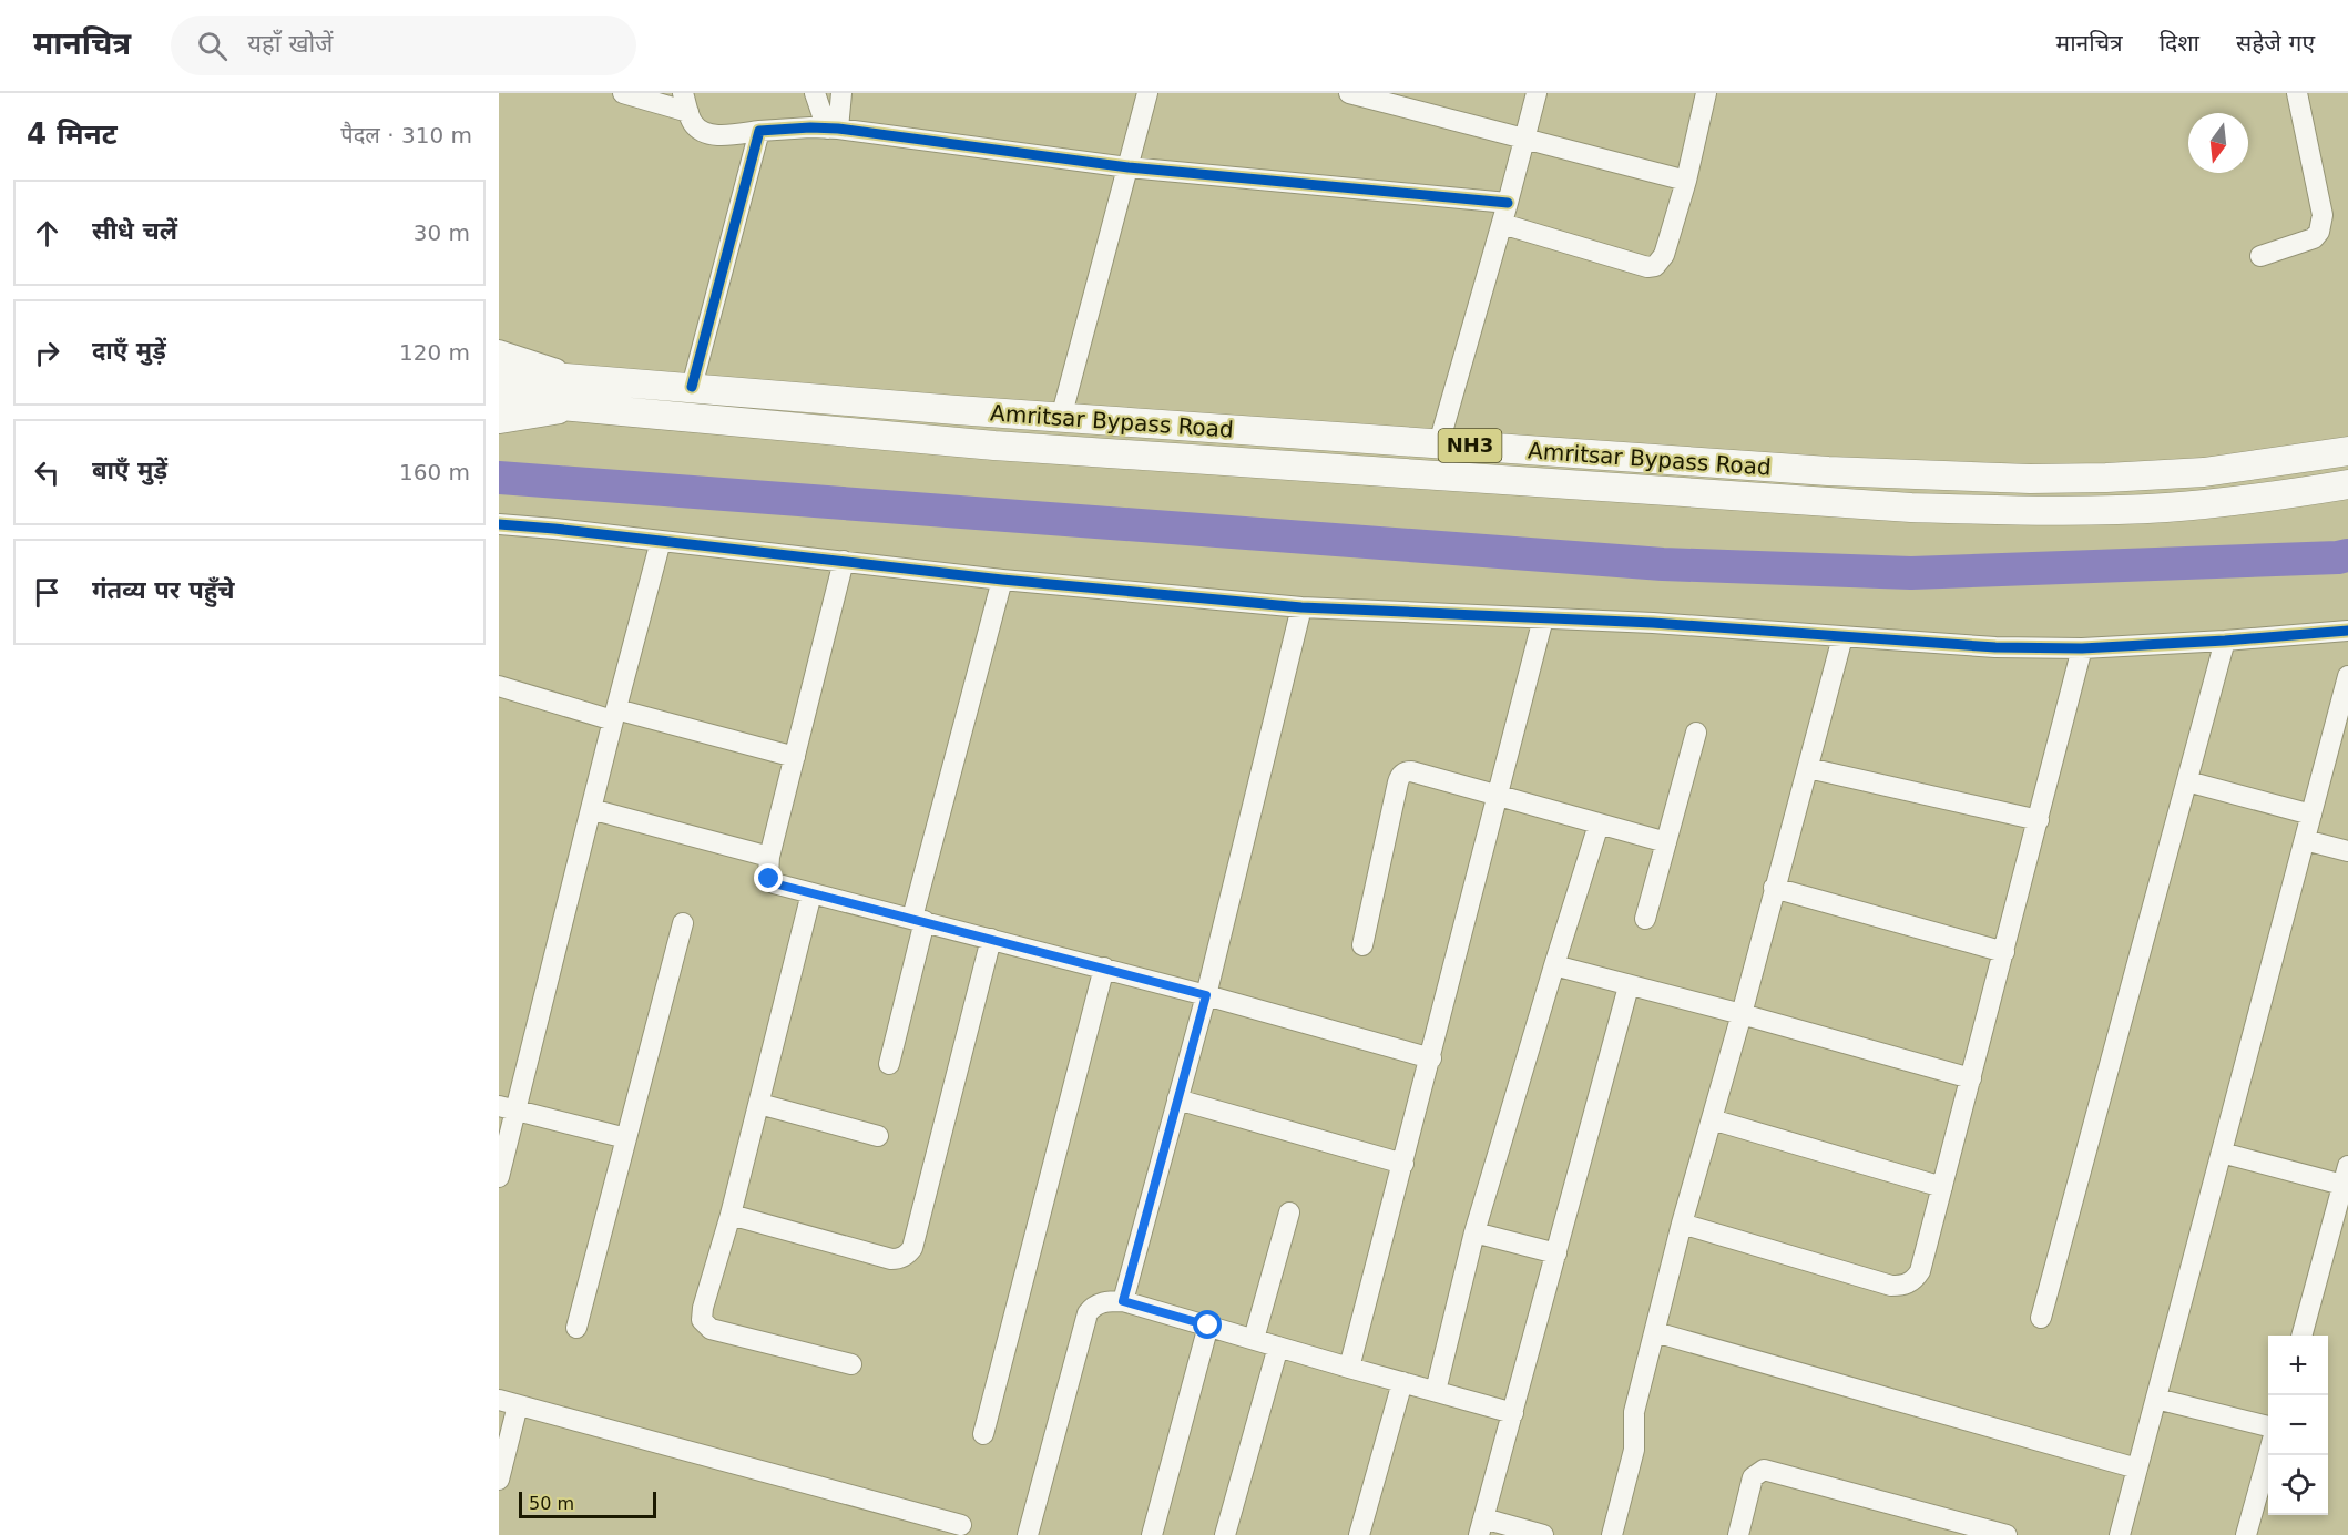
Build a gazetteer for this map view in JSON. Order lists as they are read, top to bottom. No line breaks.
{"streets":{"highway":["Amritsar Bypass Road","NH3"]},"crossings":[["Amritsar Bypass Road","NH3"]],"scale_bar":"50 m","north":"bottom","page":{"header":"मानचित्र","search":"यहाँ खोजें","nav":["मानचित्र","दिशा","सहेजे गए"],"heading":["4 मिनट","पैदल · 310 m"],"list":[["सीधे चलें","30 m"],["दाएँ मुड़ें","120 m"],["बाएँ मुड़ें","160 m"],"गंतव्य पर पहुँचे"],"map_buttons":["+","−"],"scale":"50 m"}}
